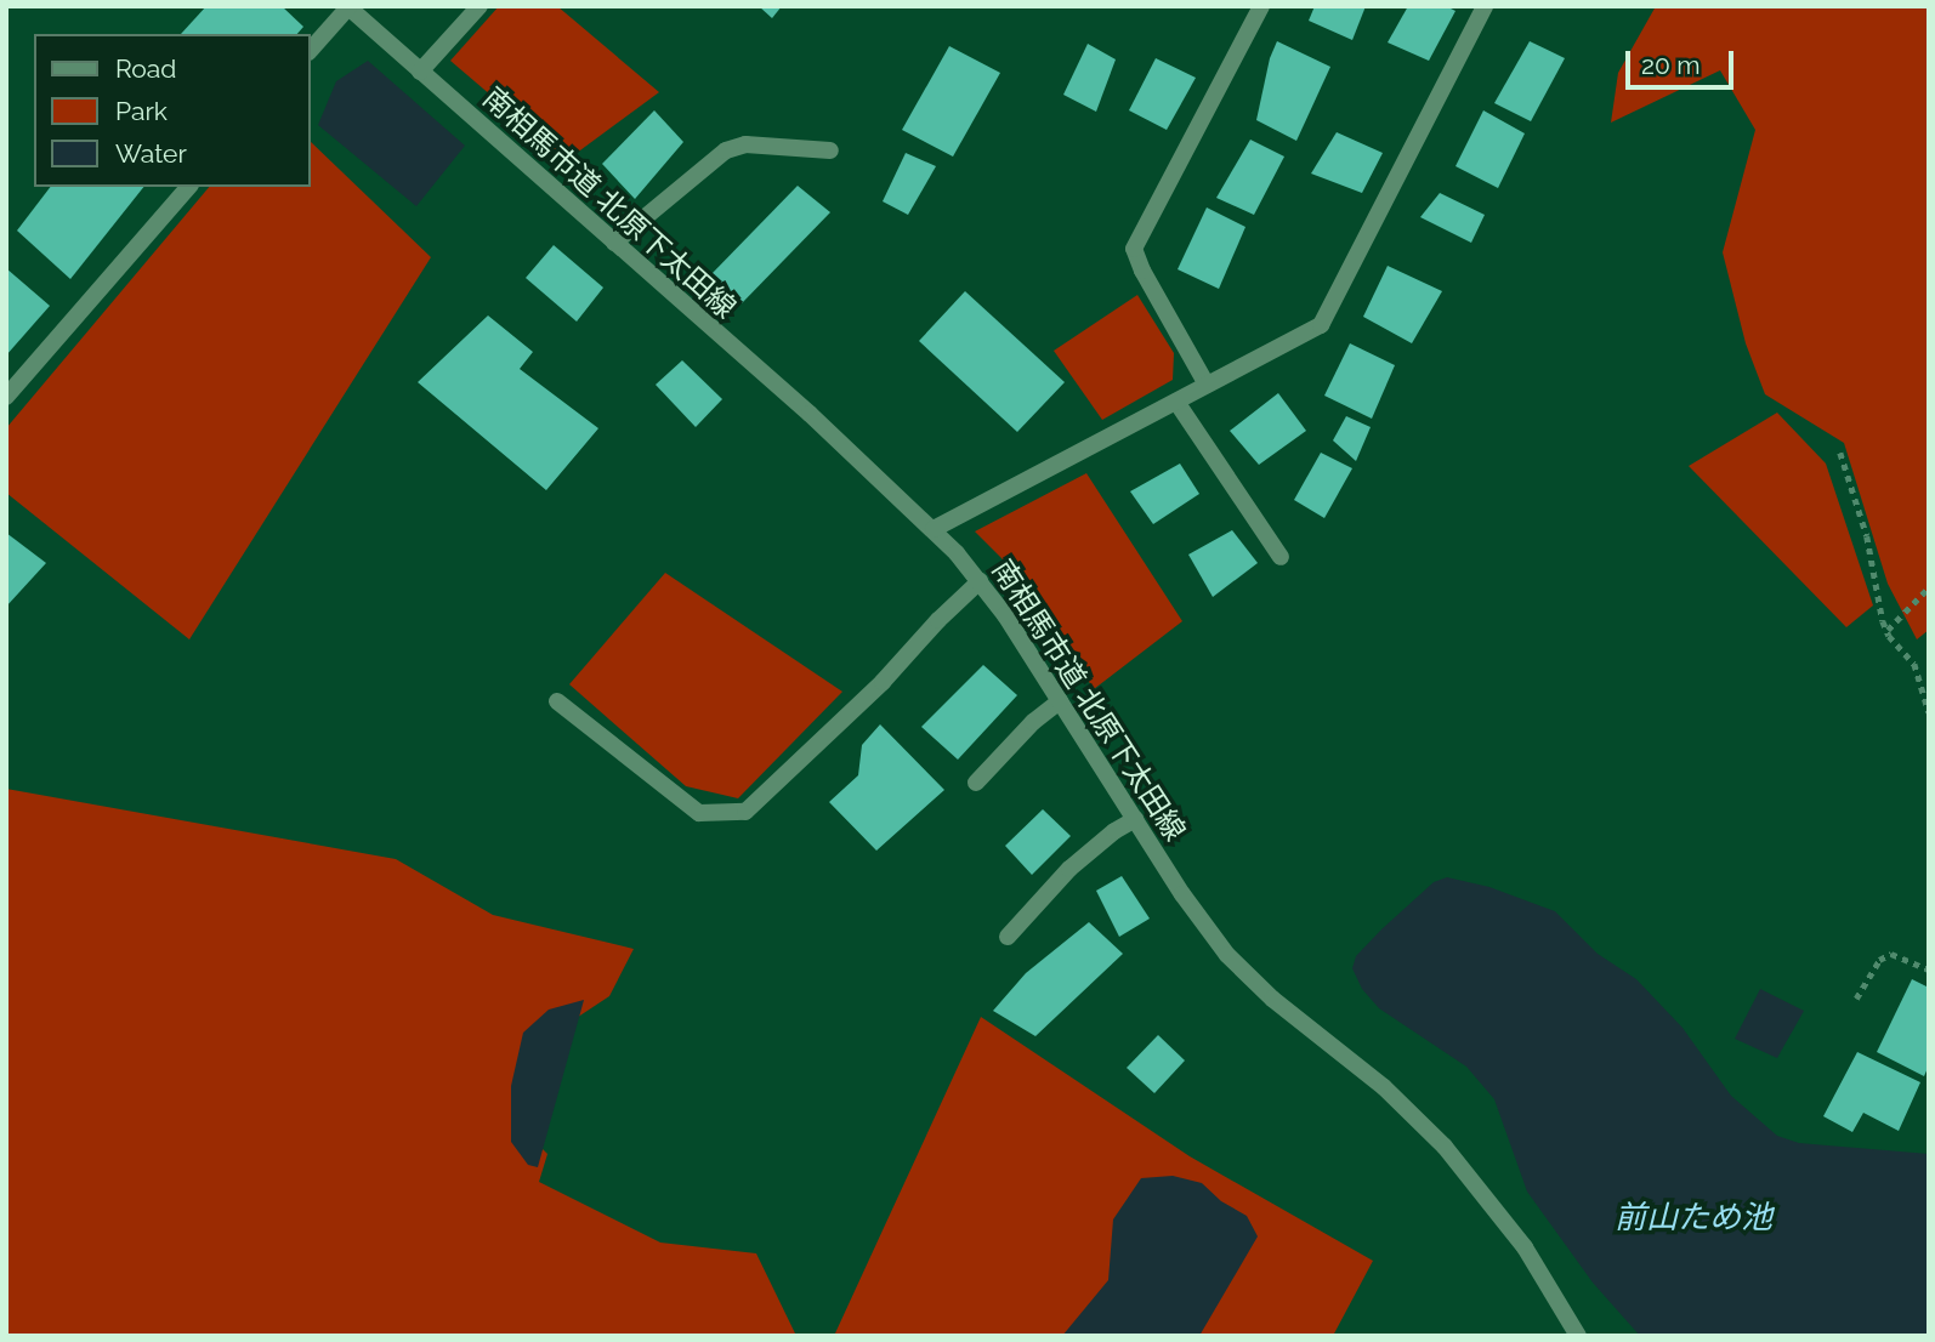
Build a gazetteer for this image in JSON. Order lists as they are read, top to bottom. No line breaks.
{"streets":{"street":["南相馬市道 北原下太田線"]},"water":["前山ため池"],"legend":["Road","Park","Water"],"scale_bar":"20 m"}
